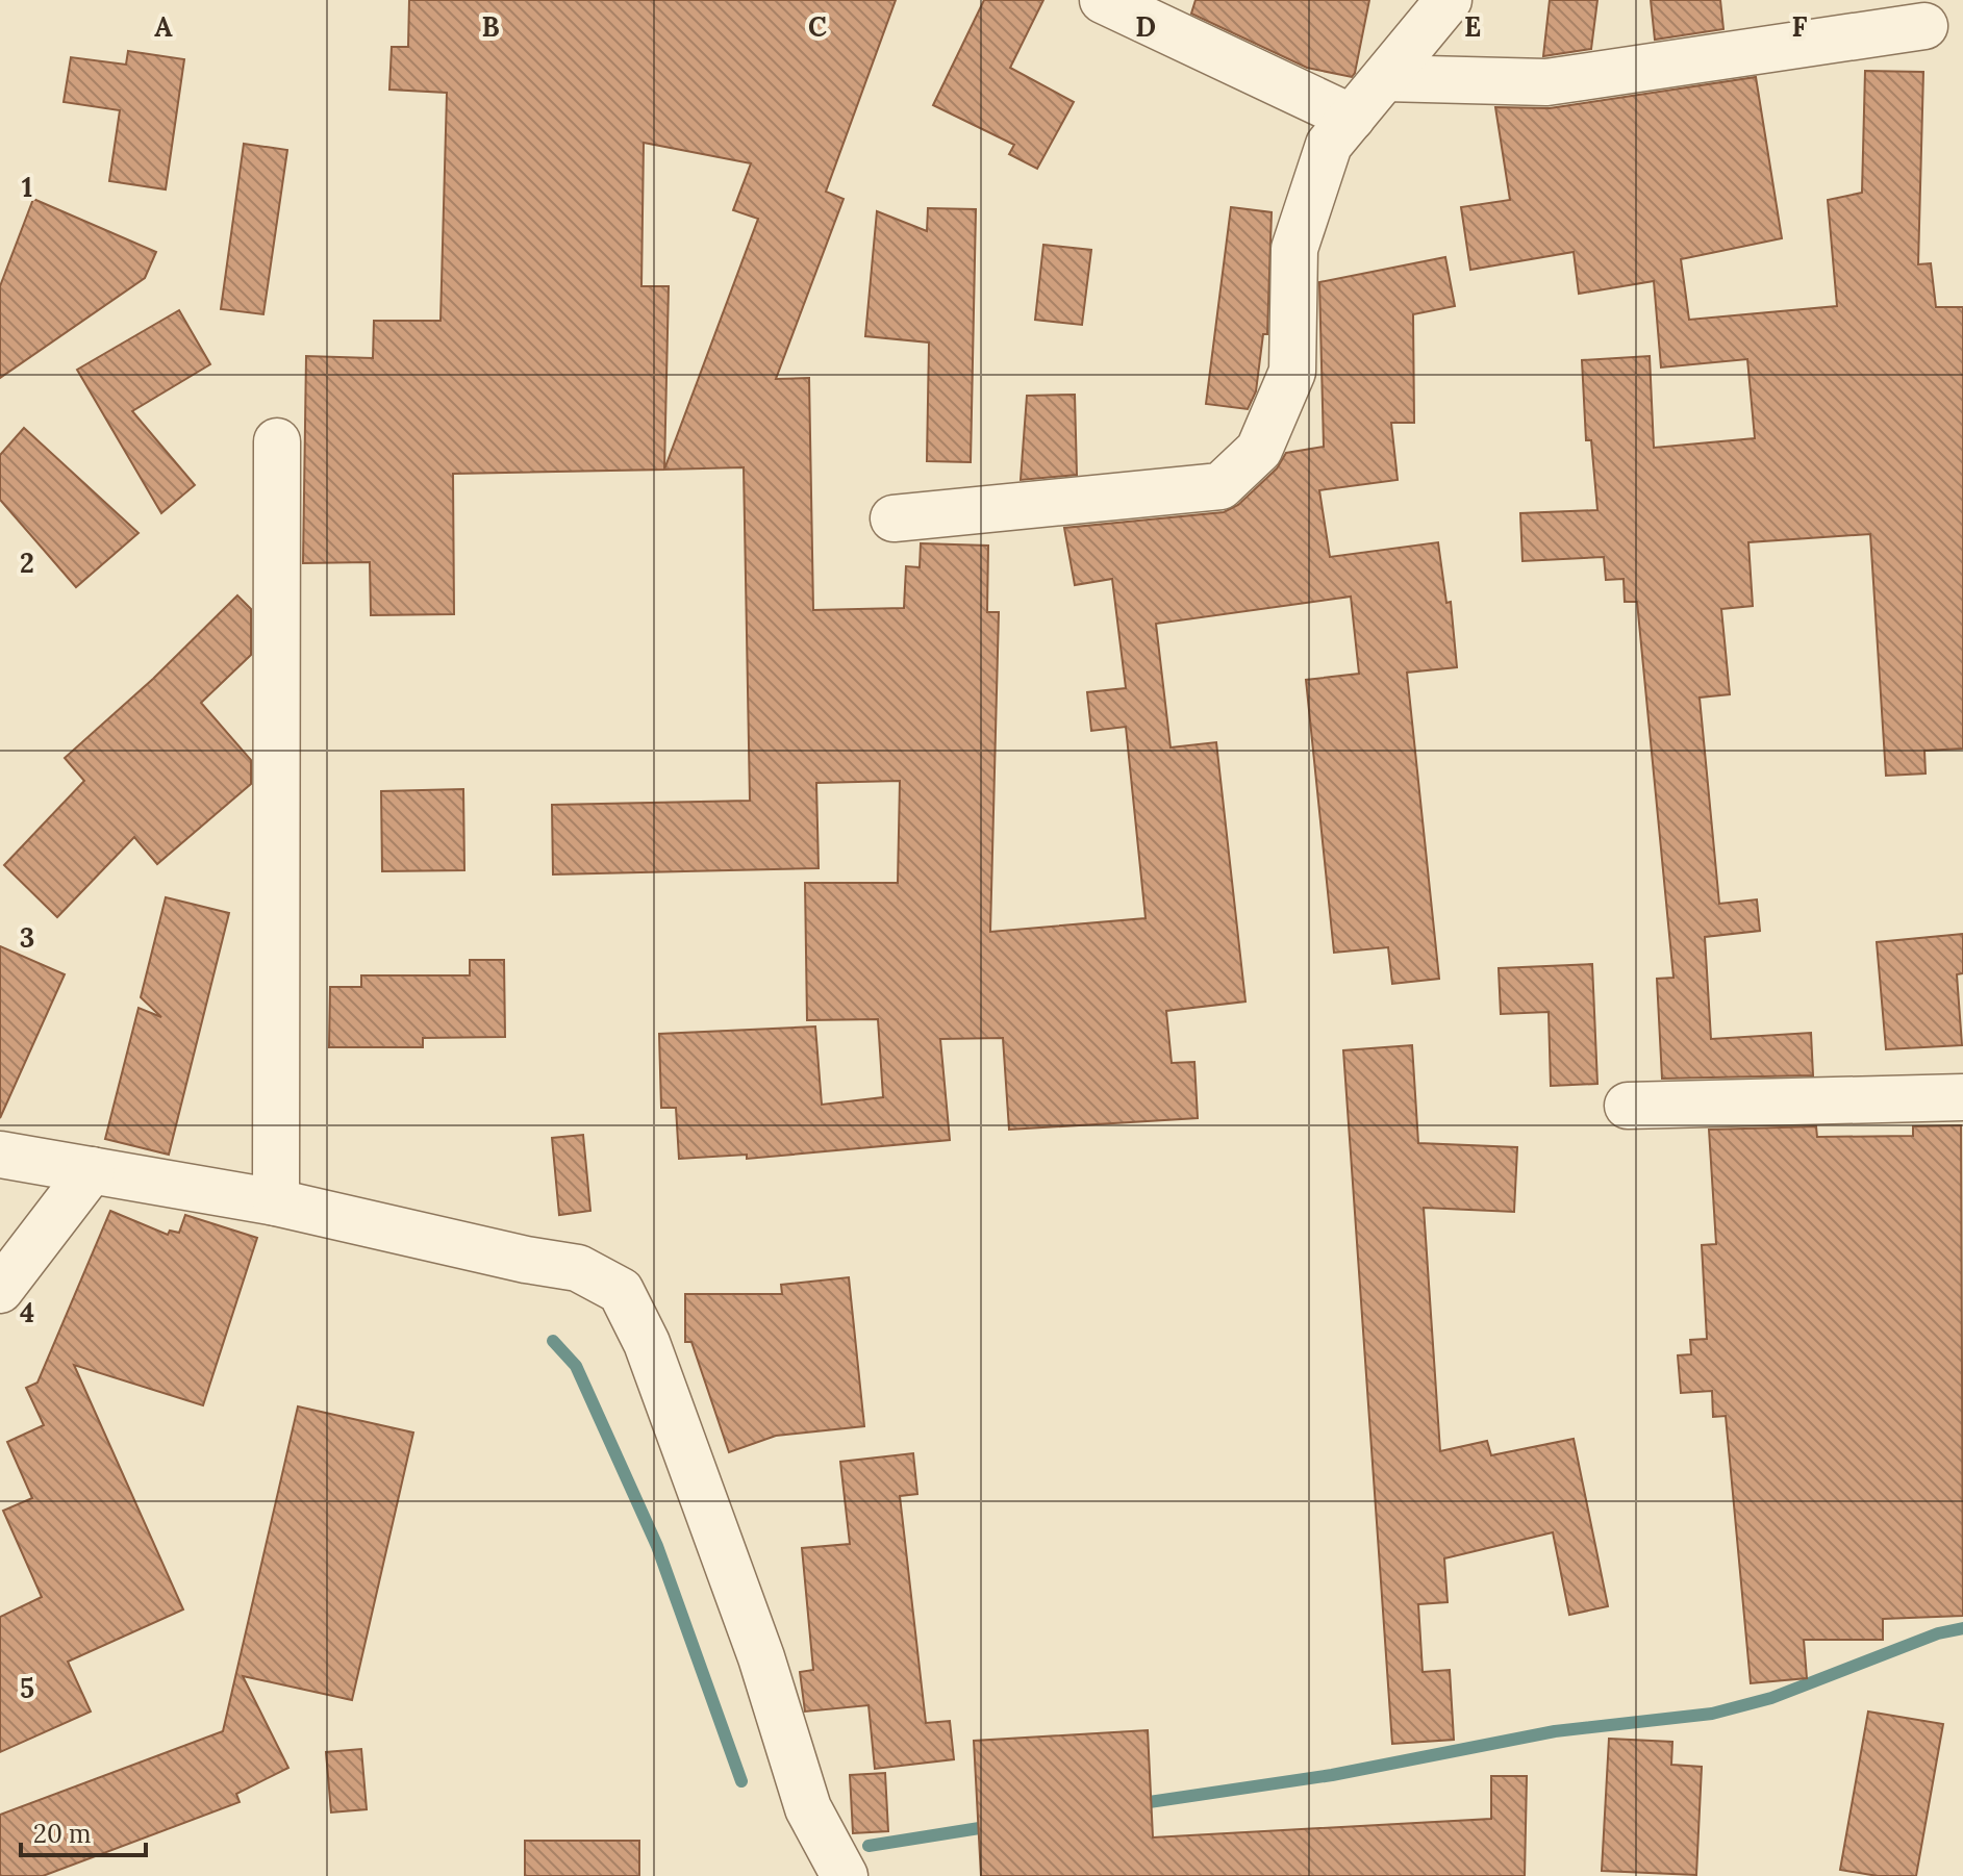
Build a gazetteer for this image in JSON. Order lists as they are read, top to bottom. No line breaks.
{"scale_bar":"20 m","grid":{"columns":["A","B","C","D","E","F"],"rows":["1","2","3","4","5"]}}
